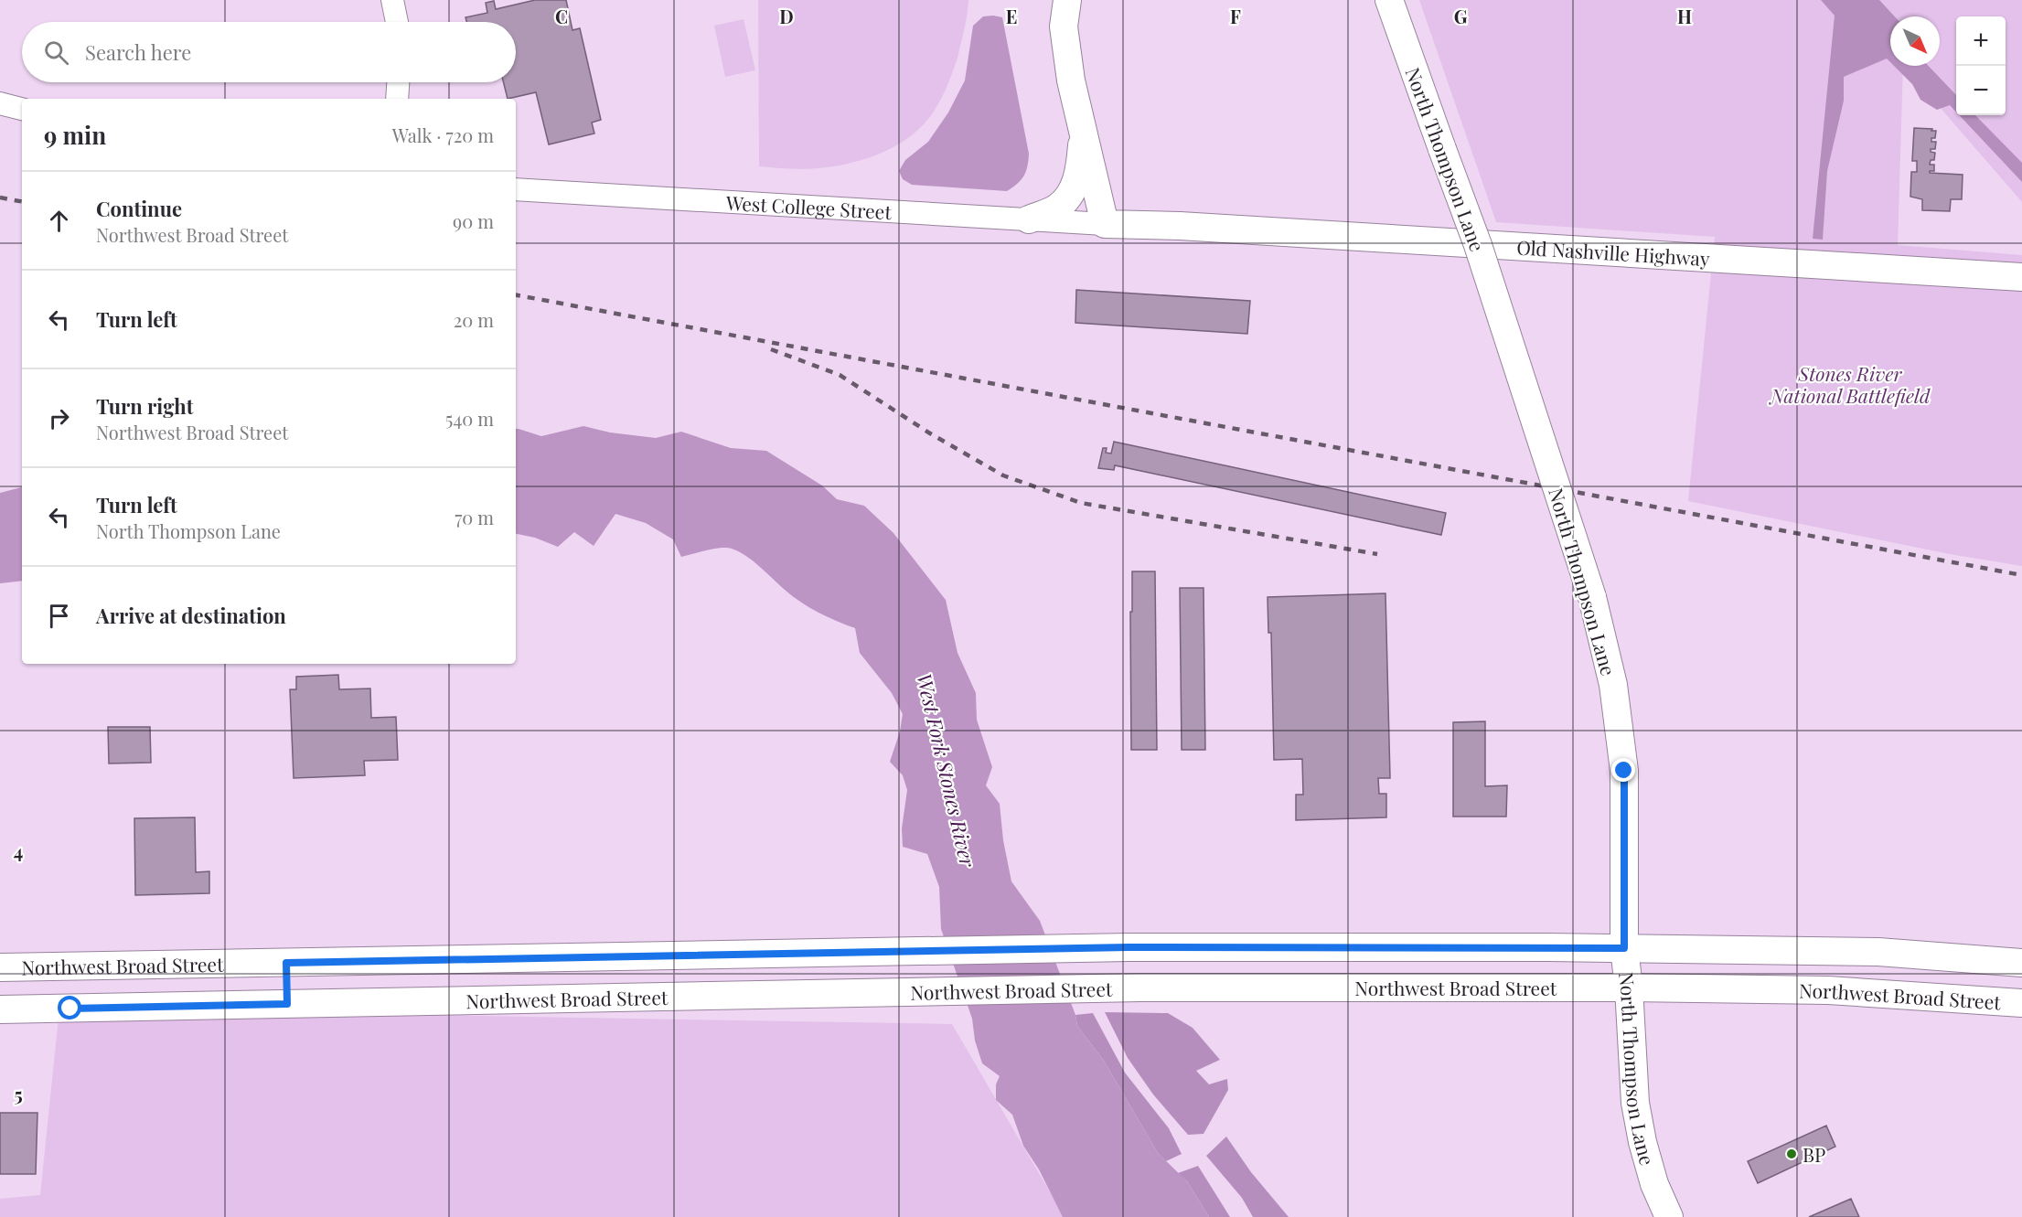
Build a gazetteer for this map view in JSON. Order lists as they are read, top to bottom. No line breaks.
{"streets":{"main road":["North Thompson Lane","Old Nashville Highway","Northwest Broad Street"],"street":["West College Street"]},"crossings":[["North Thompson Lane","Northwest Broad Street"],["West College Street","Old Nashville Highway"]],"water":["West Fork Stones River"],"parks":["Stones River National Battlefield"],"places":["BP"],"north":"bottom right","page":{"map_buttons":["+","−"],"search":"Search here","heading":["9 min","Walk · 720 m"],"list":[["Continue","Northwest Broad Street","90 m"],["Turn left","20 m"],["Turn right","Northwest Broad Street","540 m"],["Turn left","North Thompson Lane","70 m"],"Arrive at destination"]},"grid":{"columns":["C","D","E","F","G","H"],"rows":["4","5"]}}
